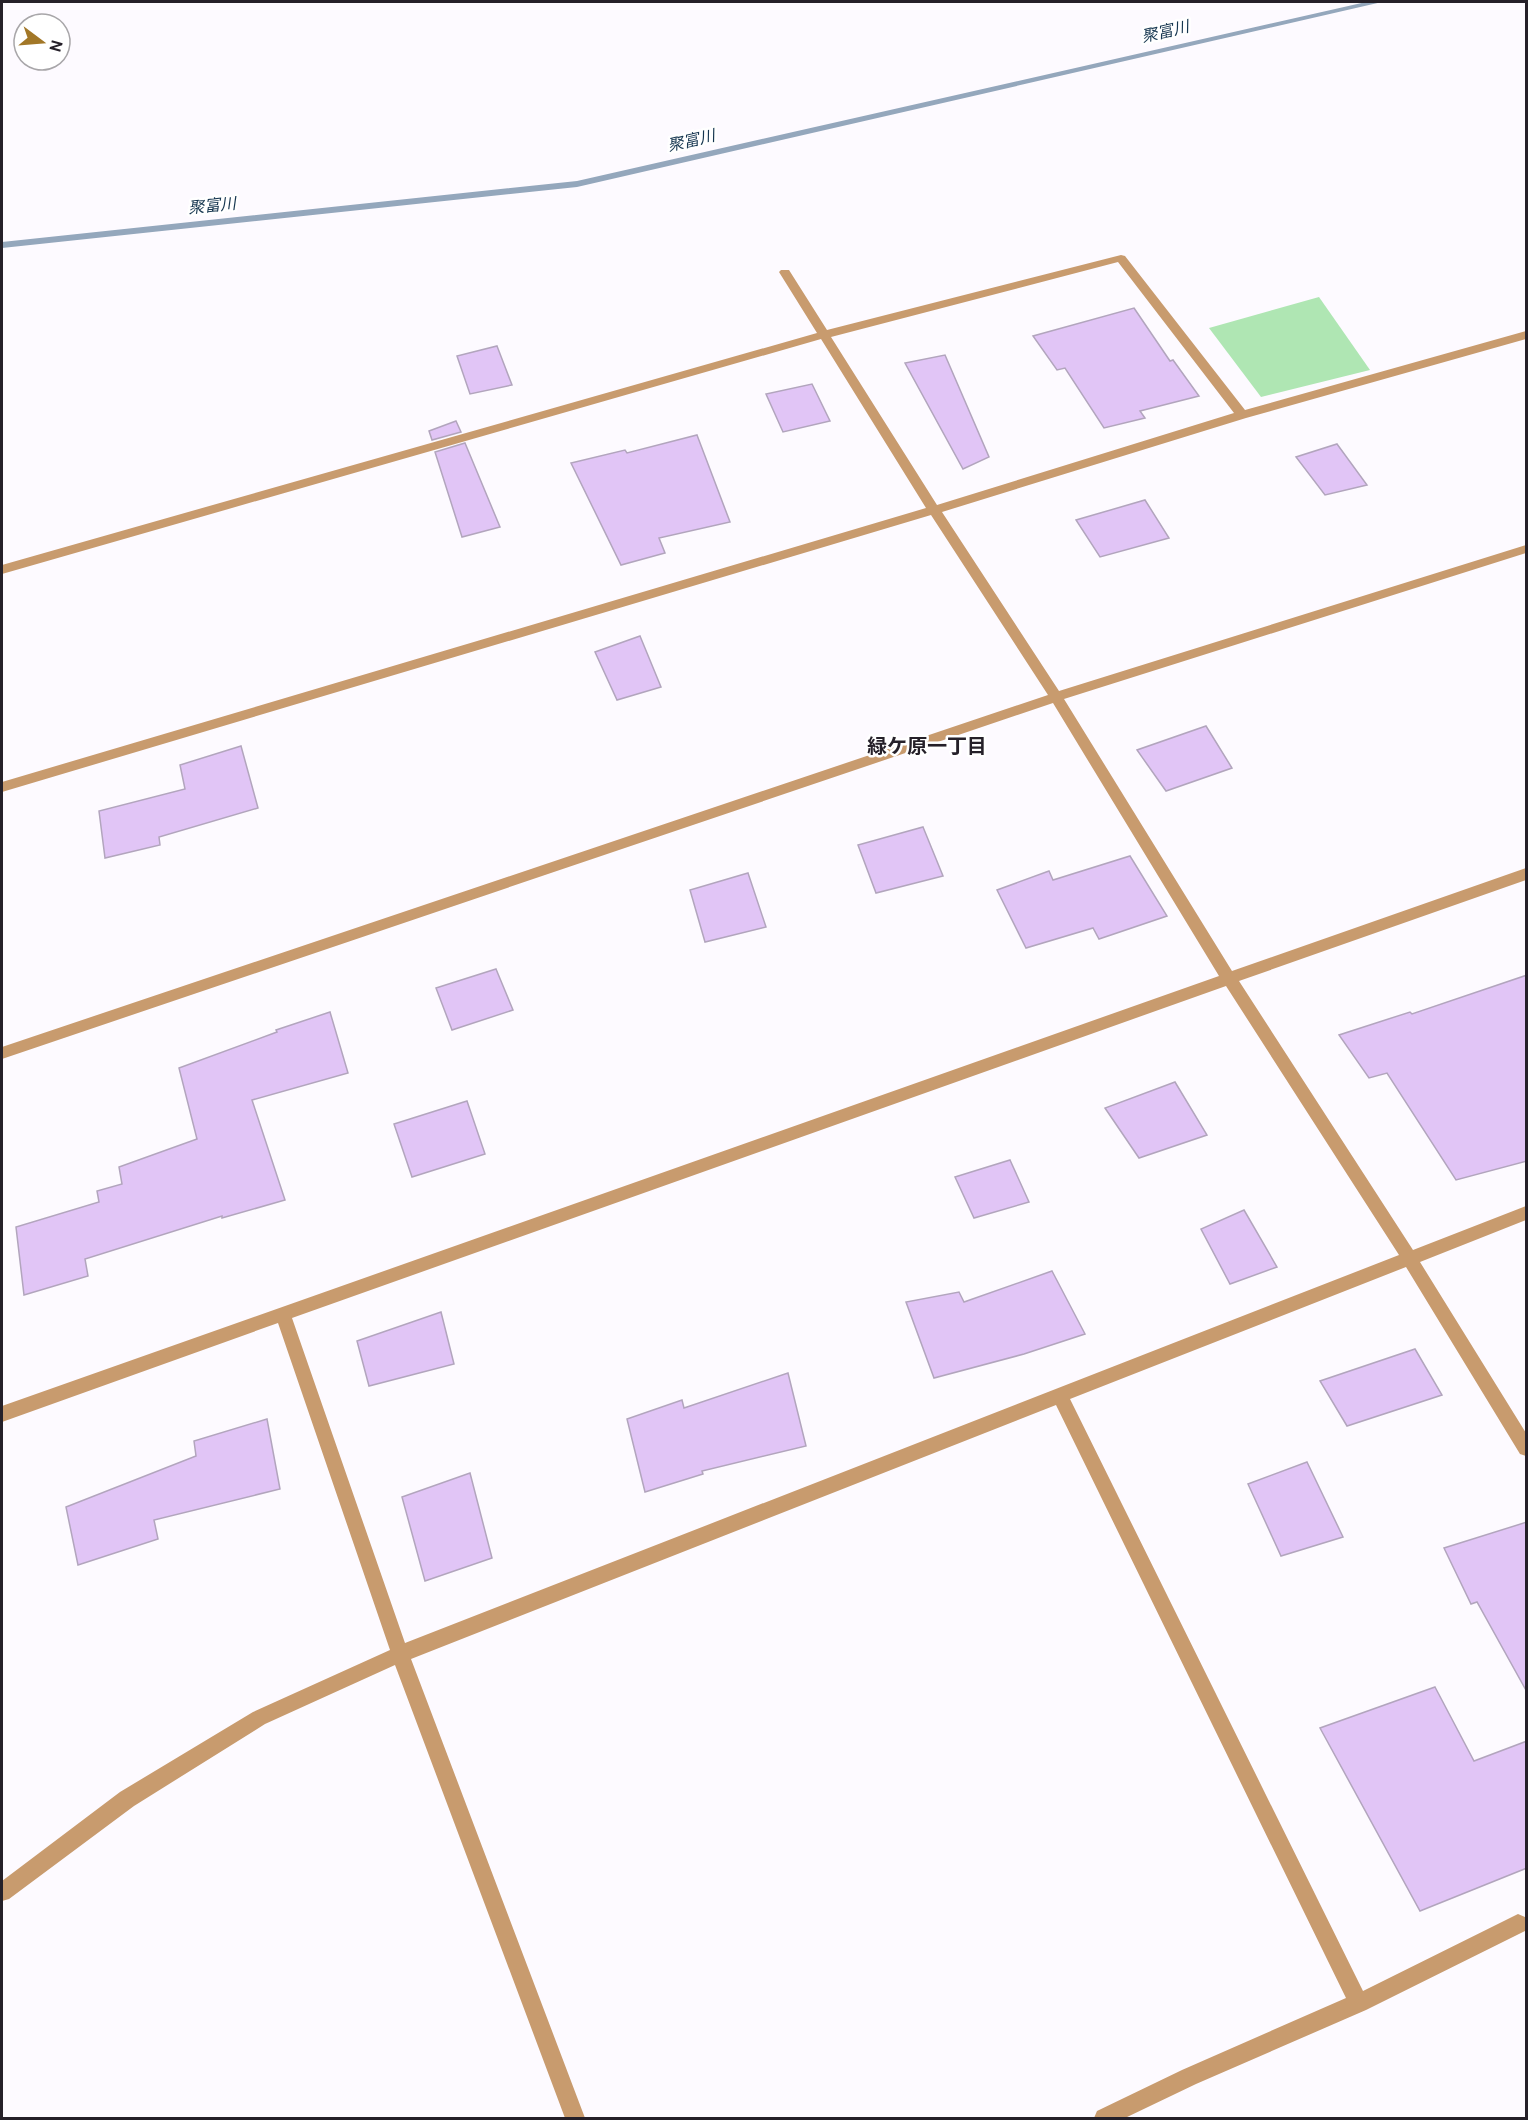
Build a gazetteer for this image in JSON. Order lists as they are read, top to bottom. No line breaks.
{"districts":["緑ケ原一丁目"],"water":["聚富川"],"north":"right"}
